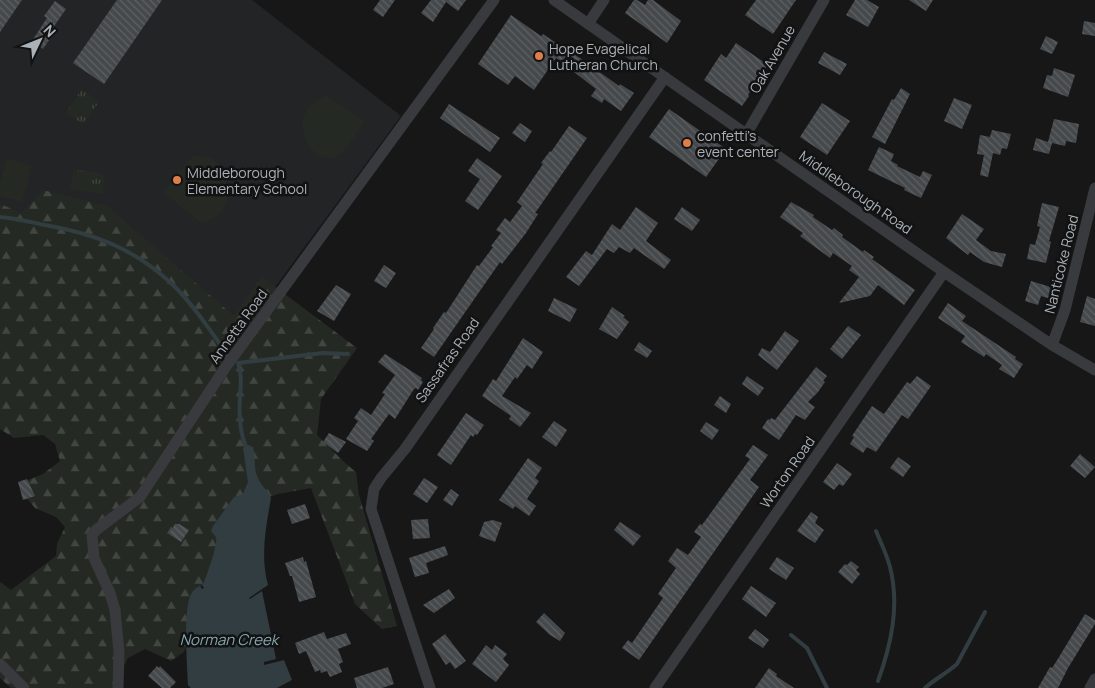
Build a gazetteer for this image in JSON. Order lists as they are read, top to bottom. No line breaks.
{"streets":{"street":["Oak Avenue","Middleborough Road","Nanticoke Road","Annetta Road","Sassafras Road","Worton Road"]},"crossings":[["Oak Avenue","Middleborough Road"],["Middleborough Road","Nanticoke Road"],["Middleborough Road","Sassafras Road"],["Middleborough Road","Worton Road"]],"water":["Norman Creek"],"places":["Hope Evagelical Lutheran Church","confetti's event center","Middleborough Elementary School"],"north":"top right"}
